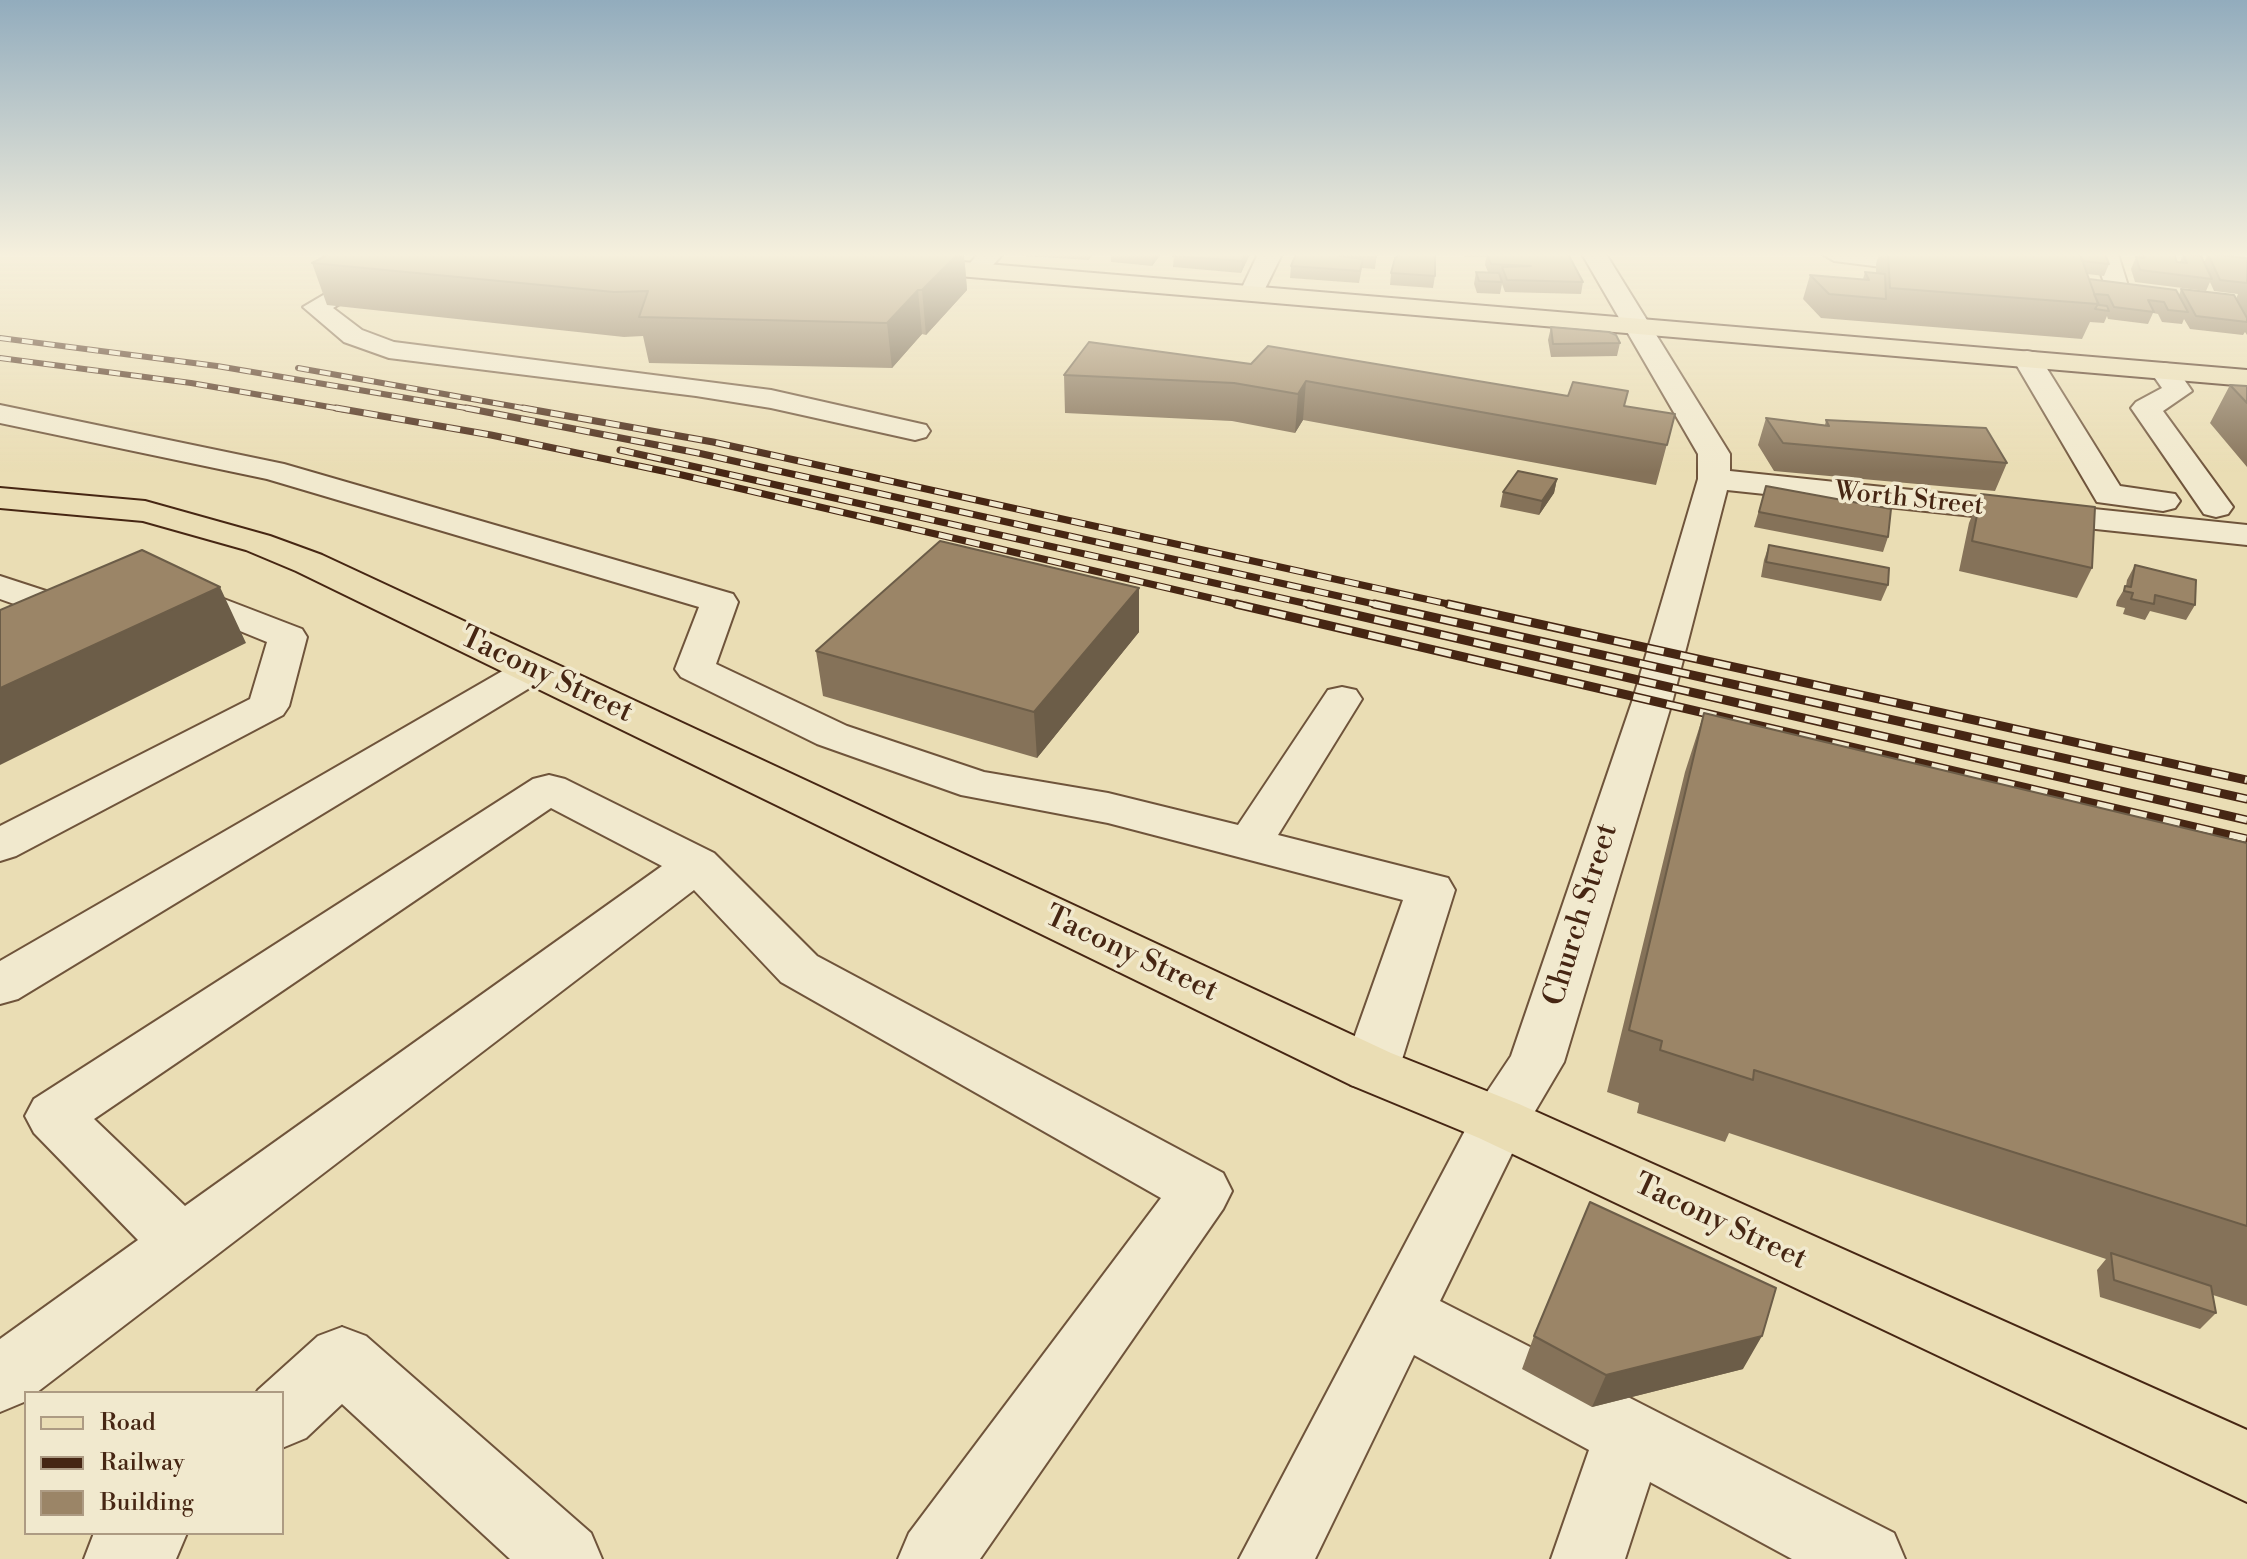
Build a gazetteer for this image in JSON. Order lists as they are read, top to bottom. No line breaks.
{"streets":{"main road":["Tacony Street"],"street":["Worth Street","Church Street"]},"crossings":[["Worth Street","Church Street"],["Tacony Street","Church Street"]],"legend":["Road","Railway","Building"]}
